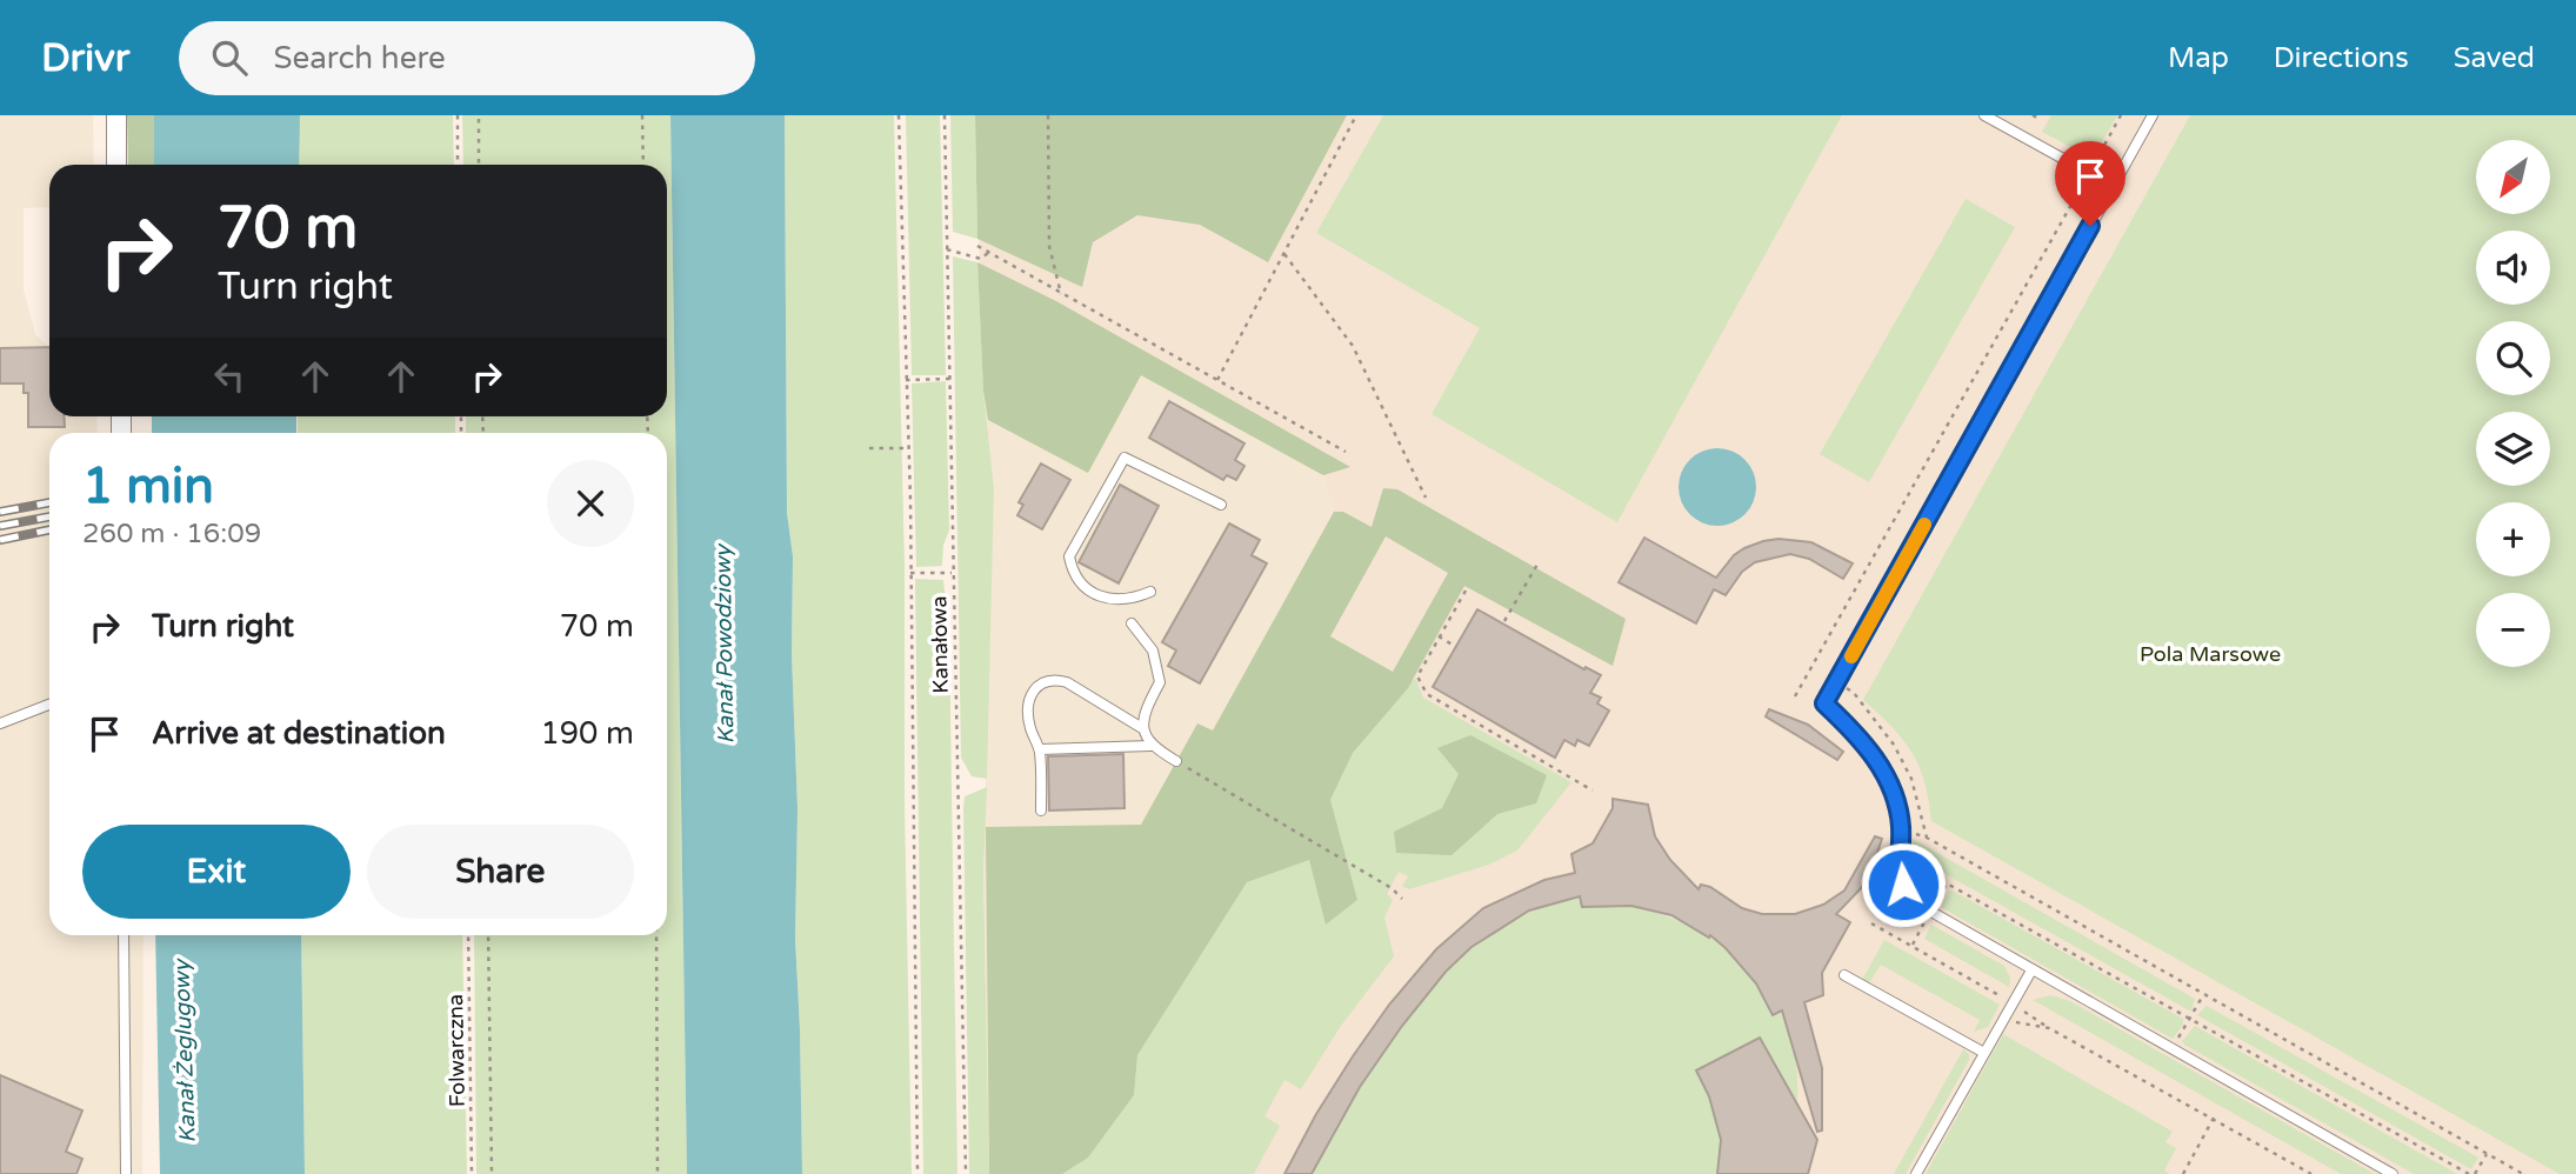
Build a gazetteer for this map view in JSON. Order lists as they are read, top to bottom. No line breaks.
{"streets":{"path":["Kanałowa","Folwarczna"]},"water":["Kanał Powodziowy","Kanał Żeglugowy"],"parks":["Pola Marsowe"],"north":"bottom left","page":{"header":"Drivr","search":"Search here","nav":["Map","Directions","Saved"],"map_buttons":["+","−"],"turn":["70 m","Turn right"],"heading":["1 min","260 m · 16:09"],"list":[{"name":"Turn right","value":"70 m"},{"name":"Arrive at destination","value":"190 m"}],"buttons":["Exit","Share"]}}
